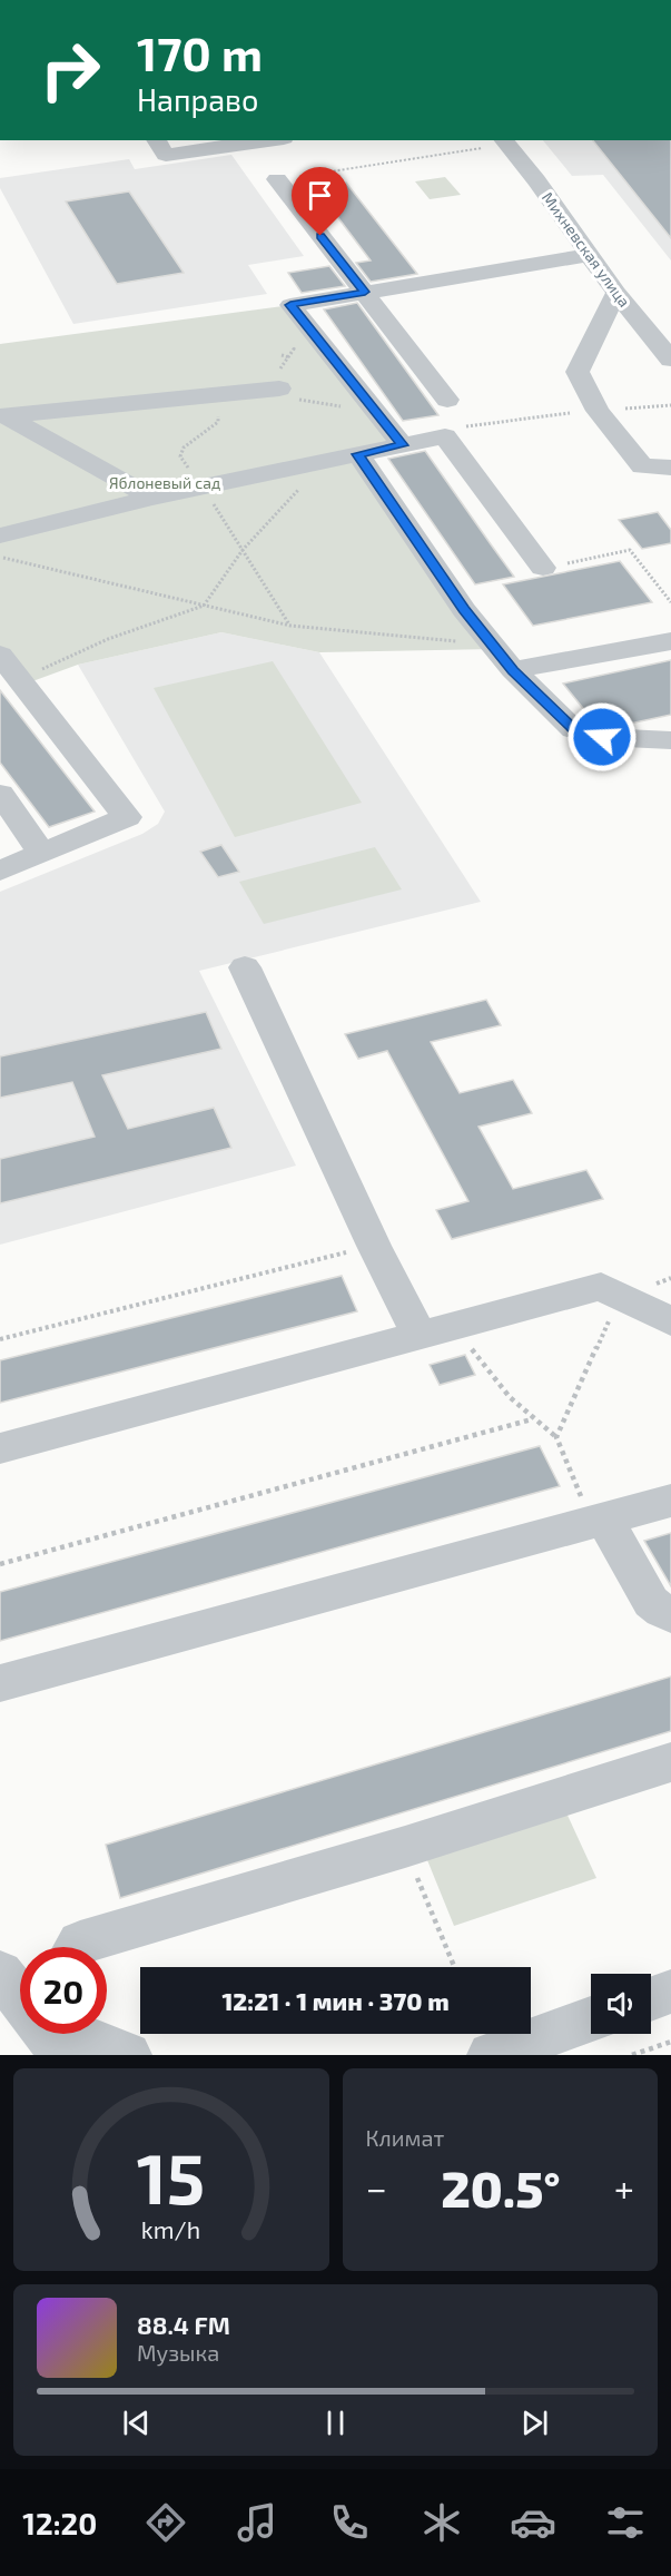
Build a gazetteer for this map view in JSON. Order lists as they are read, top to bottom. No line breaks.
{"streets":{"street":["Михневская улица"]},"parks":["Яблоневый сад"],"page":{"turn":["170 m","Направо"],"limit":"20","trip":"12:21 · 1 мин · 370 m","tile":"Климат","heat":["−","20.5°","+"],"song":["88.4 FM","Музыка"],"tabs":"12:20","gauge":["15","km/h"]}}
